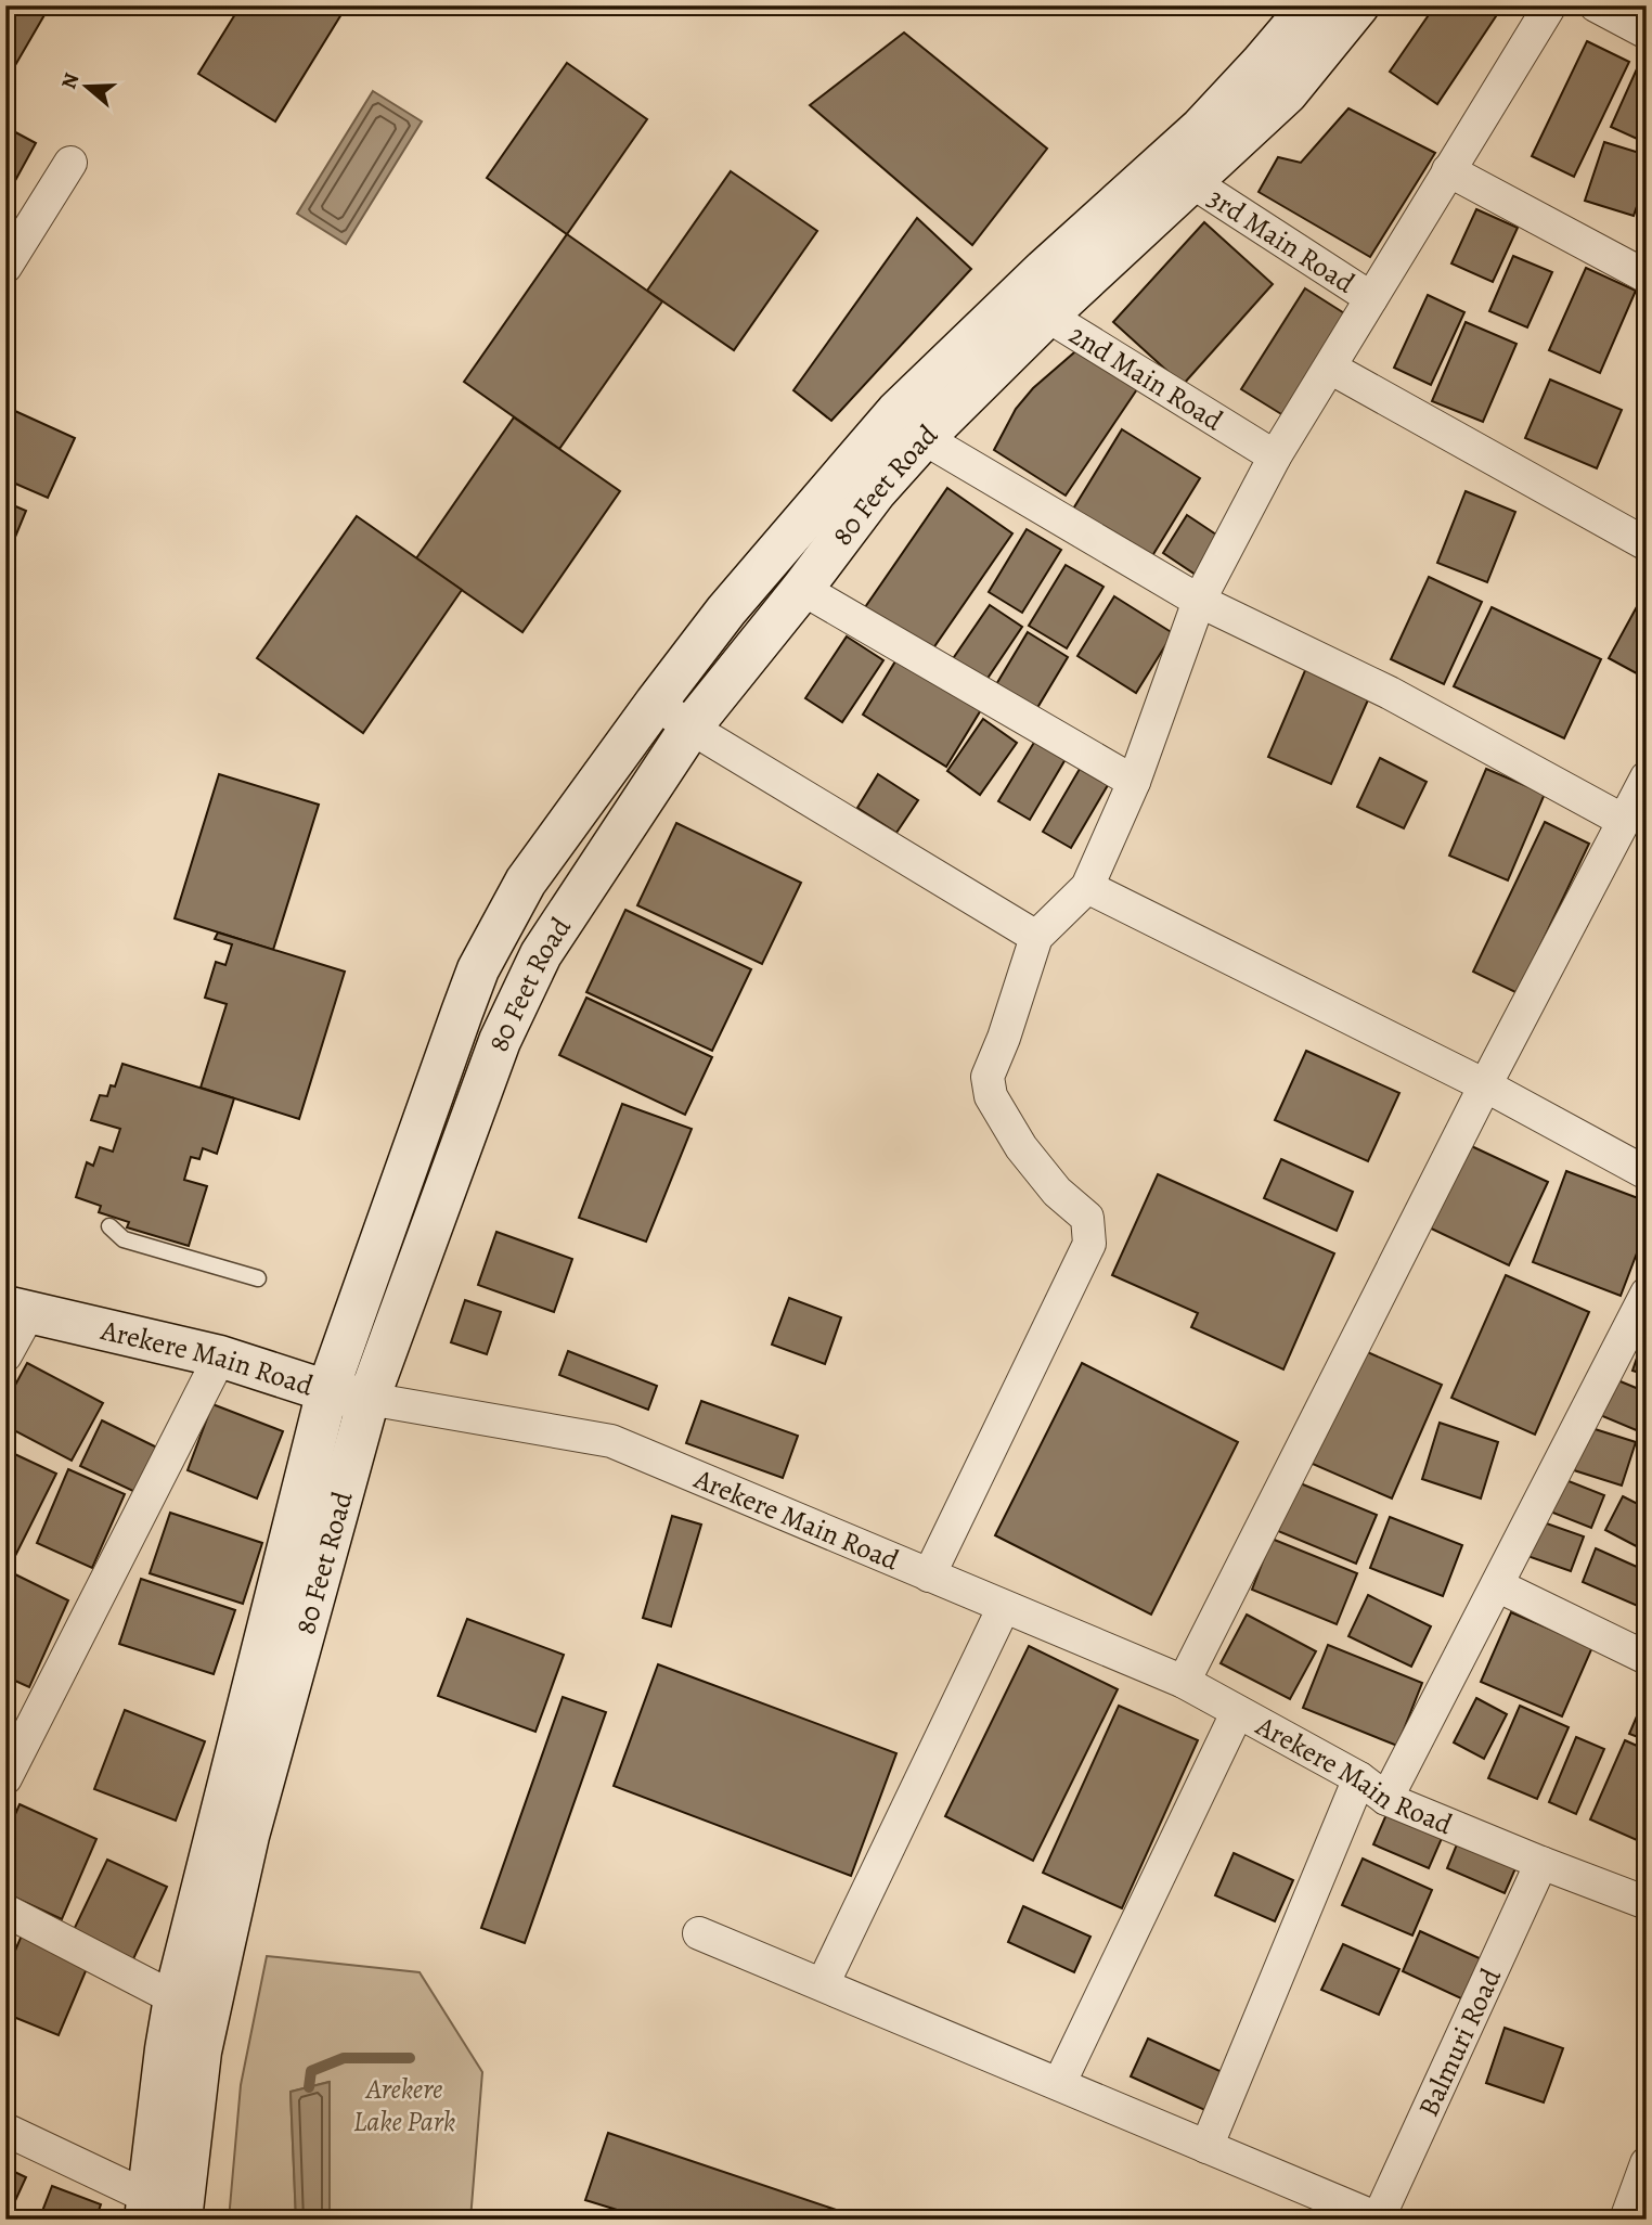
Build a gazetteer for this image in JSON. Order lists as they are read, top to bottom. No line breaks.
{"streets":{"main road":["80 Feet Road","Arekere Main Road"],"street":["3rd Main Road","2nd Main Road","Balmuri Road"]},"crossings":[["3rd Main Road","80 Feet Road"],["2nd Main Road","80 Feet Road"],["80 Feet Road","Arekere Main Road"],["Arekere Main Road","Balmuri Road"]],"parks":["Arekere Lake Park"],"north":"left"}
